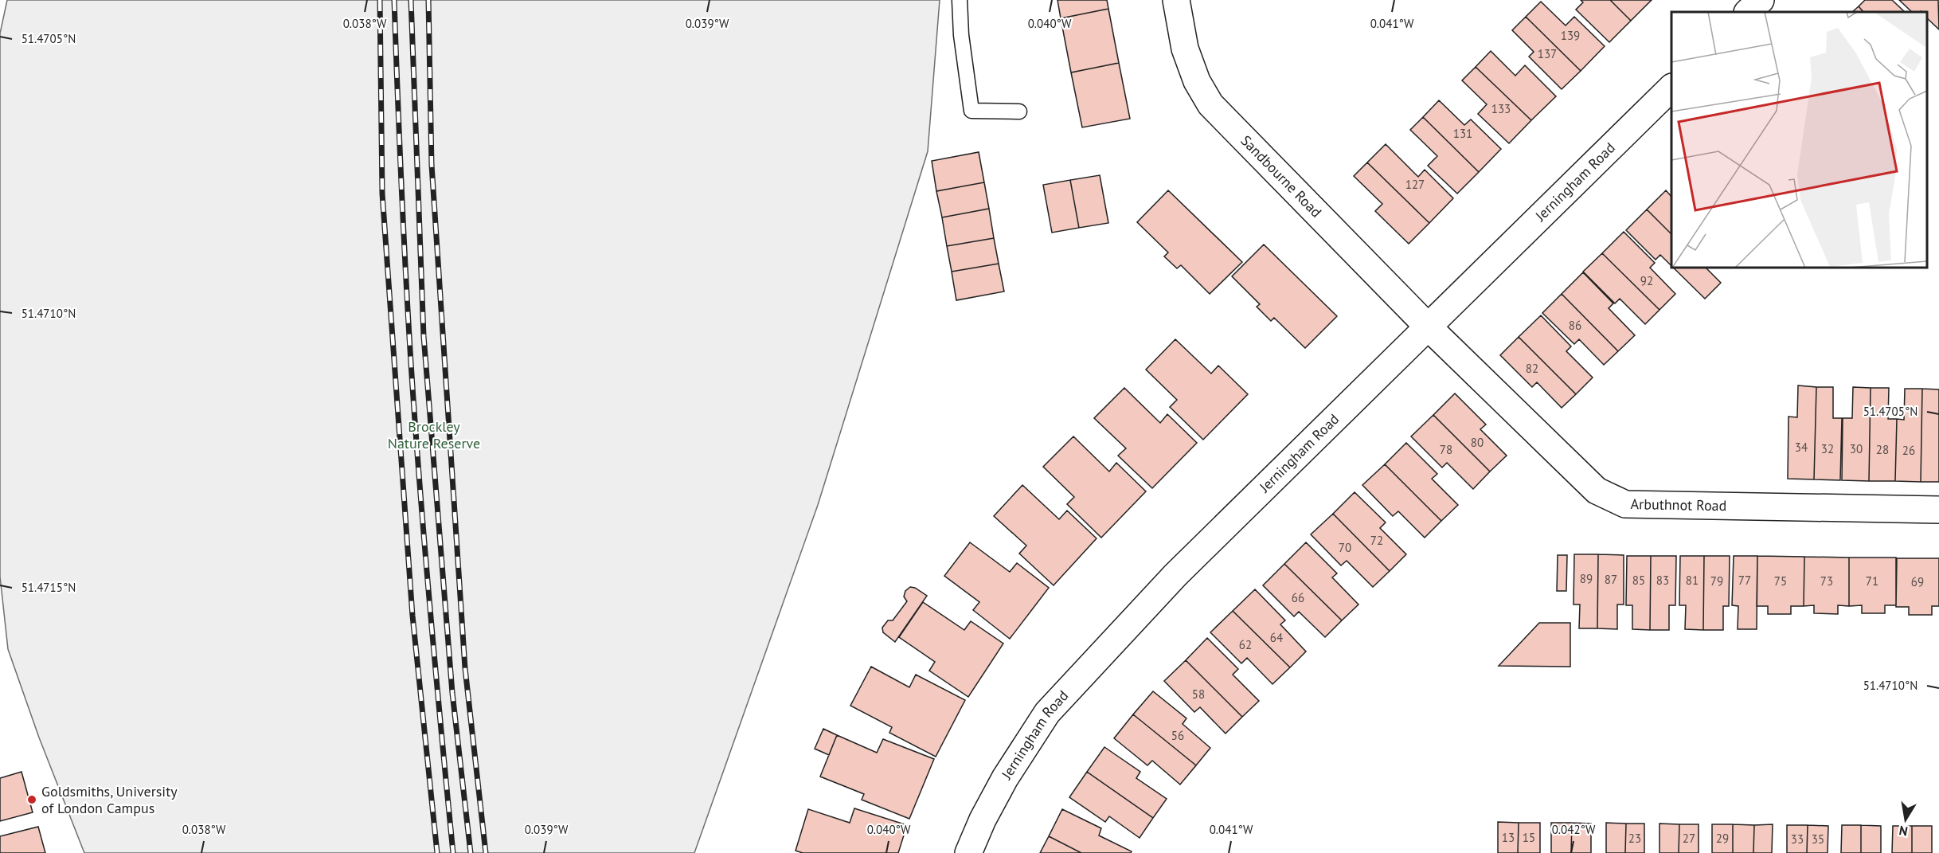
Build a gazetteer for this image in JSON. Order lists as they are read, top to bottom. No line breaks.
{"streets":{"street":["Sandbourne Road","Jerningham Road","Arbuthnot Road"]},"crossings":[["Sandbourne Road","Jerningham Road"],["Sandbourne Road","Arbuthnot Road"],["Jerningham Road","Arbuthnot Road"]],"parks":["Brockley Nature Reserve"],"places":["Goldsmiths, University of London Campus"],"house_numbers":["139","137","133","131","127","92","86","82","80","34","32","30","78","28","26","72","70","89","87","85","83","81","77","79","75","73","71","69","66","64","62","58","56","13","15","23","27","29","33","35"],"north":"bottom","coordinates":["0.038°W","0.039°W","0.040°W","0.041°W","51.4705°N","51.4710°N","51.4715°N","0.042°W"]}
